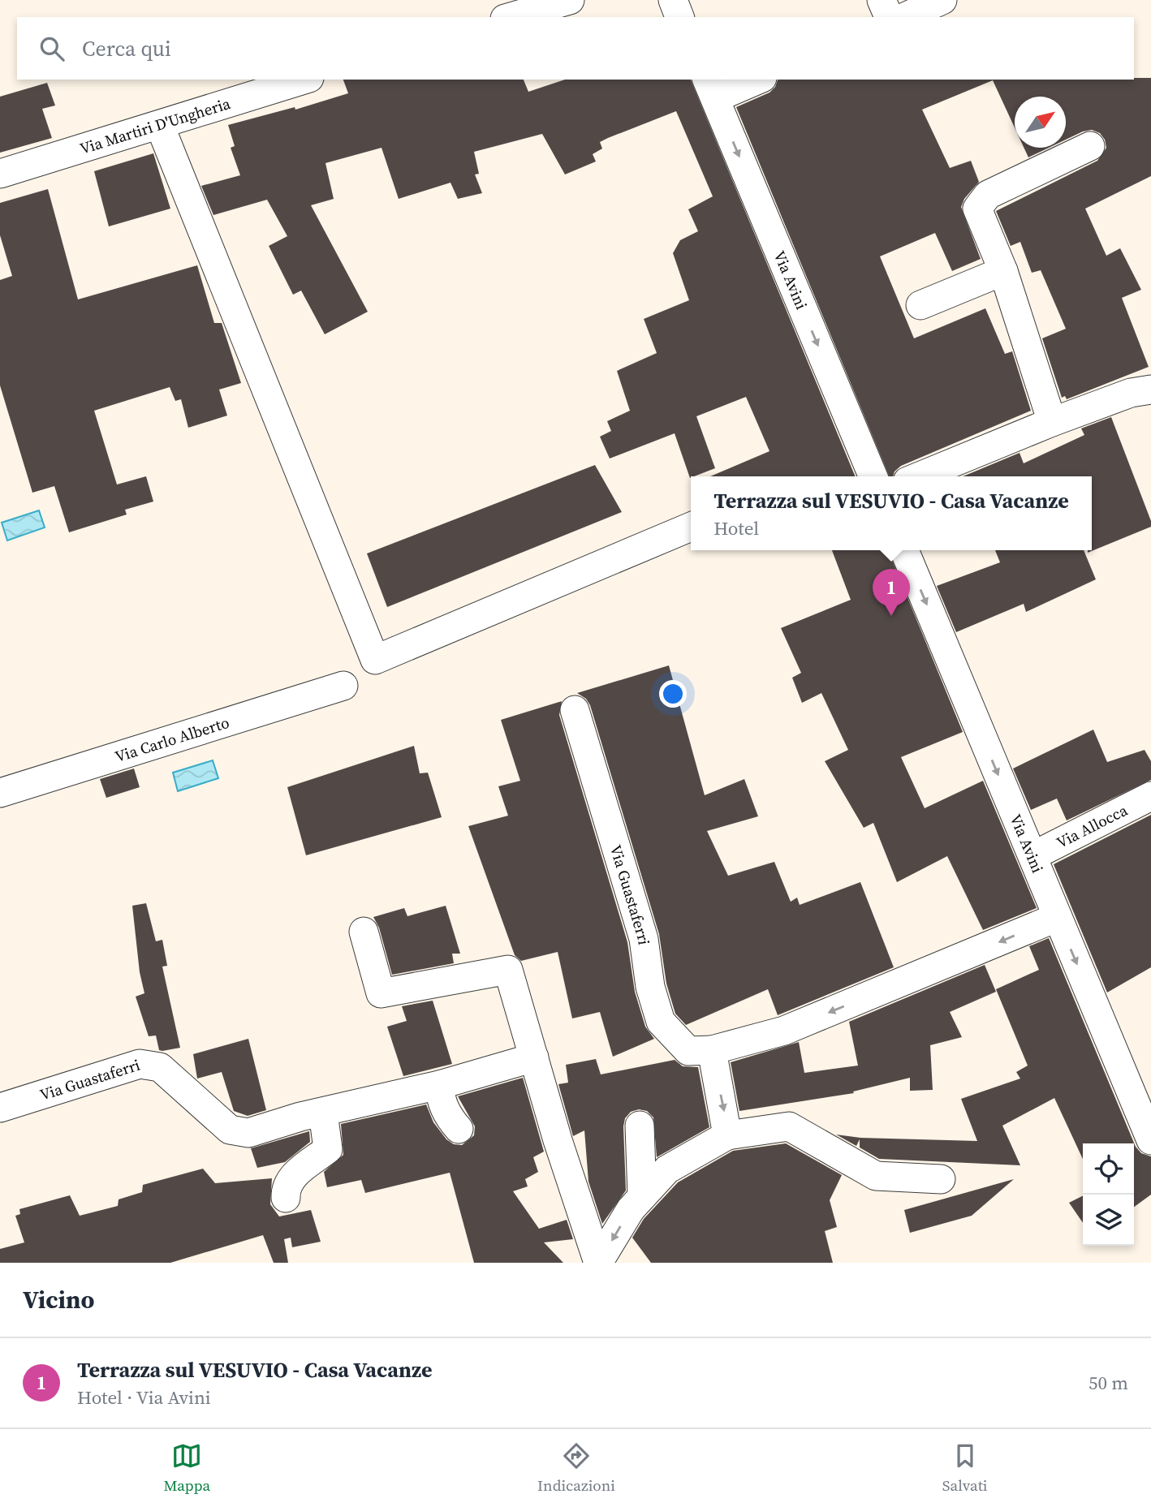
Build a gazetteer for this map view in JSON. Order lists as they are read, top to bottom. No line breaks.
{"streets":{"street":["Via Martiri D'Ungheria","Via Avini","Via Carlo Alberto","Via Allocca","Via Guastaferri"]},"crossings":[["Via Avini","Via Allocca"],["Via Avini","Via Guastaferri"]],"one_way":["Via Avini"],"north":"top right","page":{"search":"Cerca qui","popup":["Terrazza sul VESUVIO - Casa Vacanze","Hotel"],"pins":"1","heading":"Vicino","list":[{"mark":"1","name":"Terrazza sul VESUVIO - Casa Vacanze","note":"Hotel · Via Avini","value":"50 m"}],"nav":["Mappa","Indicazioni","Salvati"]}}
